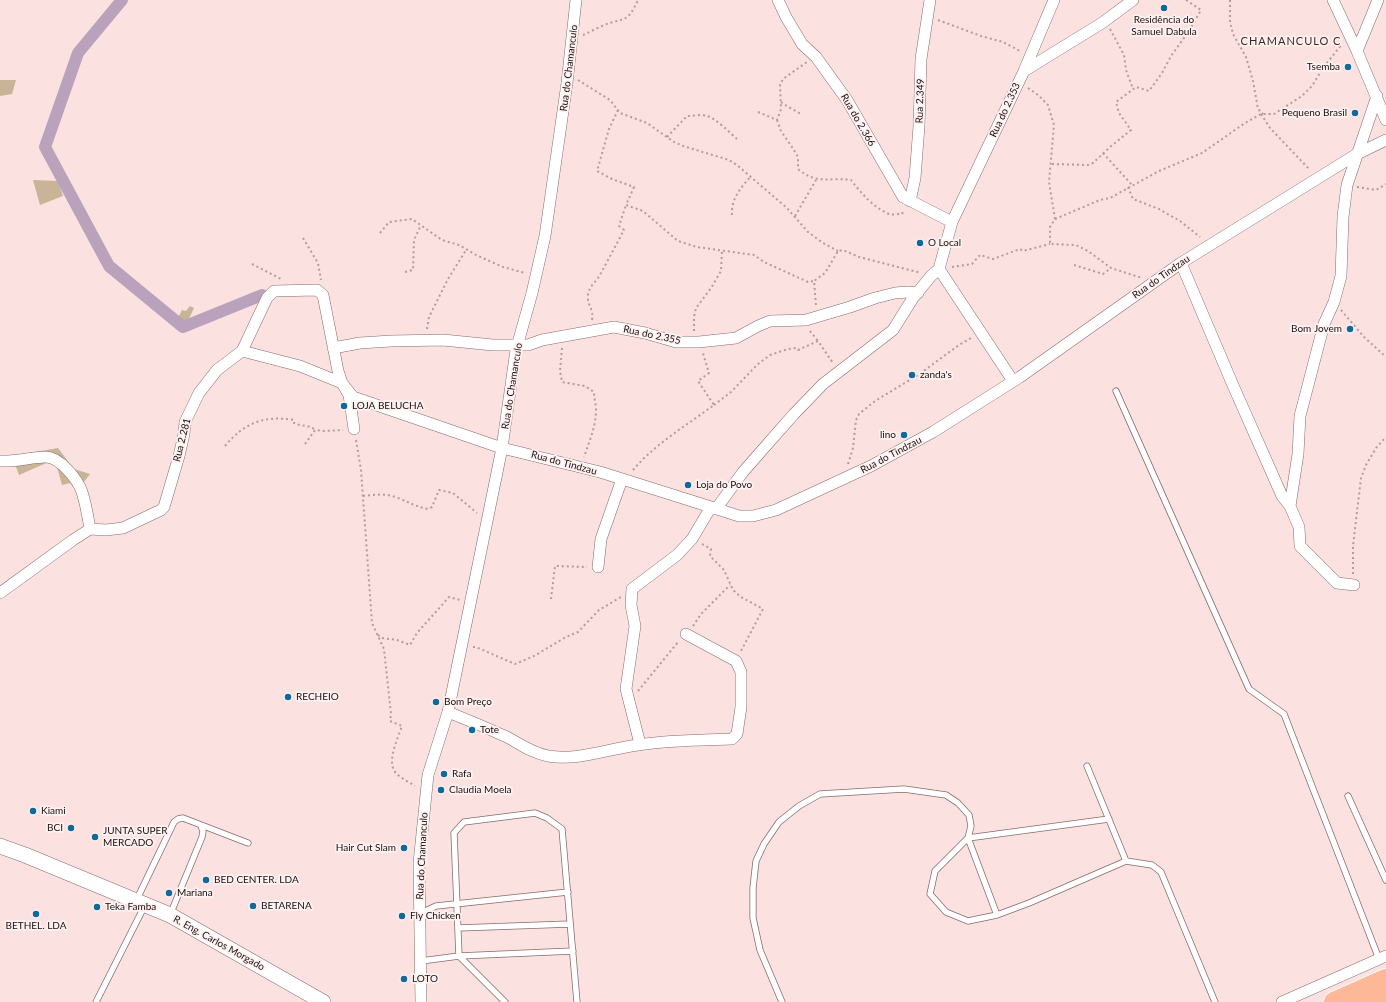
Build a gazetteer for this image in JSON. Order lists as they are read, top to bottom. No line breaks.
{"streets":{"street":["Rua do Chamanculo","Rua 2.349","Rua do 2.353","Rua do 2.366","Rua do Tindzau","Rua do 2.355","Rua 2.281","R. Eng. Carlos Morgado"]},"crossings":[["Rua do Chamanculo","Rua do Tindzau"],["Rua do Chamanculo","Rua do 2.355"],["Rua 2.349","Rua do 2.366"],["Rua do 2.353","Rua do 2.366"],["Rua do Tindzau","Rua do 2.355"],["Rua do Tindzau","Rua 2.281"]],"districts":["CHAMANCULO C"],"places":["Residência do Samuel Dabula","Tsemba","Pequeno Brasil","O Local","Bom Jovem","zanda's","LOJA BELUCHA","lino","Loja do Povo","RECHEIO","Bom Preço","Tote","Rafa","Claudia Moela","Kiami","BCI","JUNTA SUPER MERCADO","Hair Cut Slam","BED CENTER. LDA","Mariana","BETARENA","Teka Famba","BETHEL. LDA","Fly Chicken","LOTO"]}
